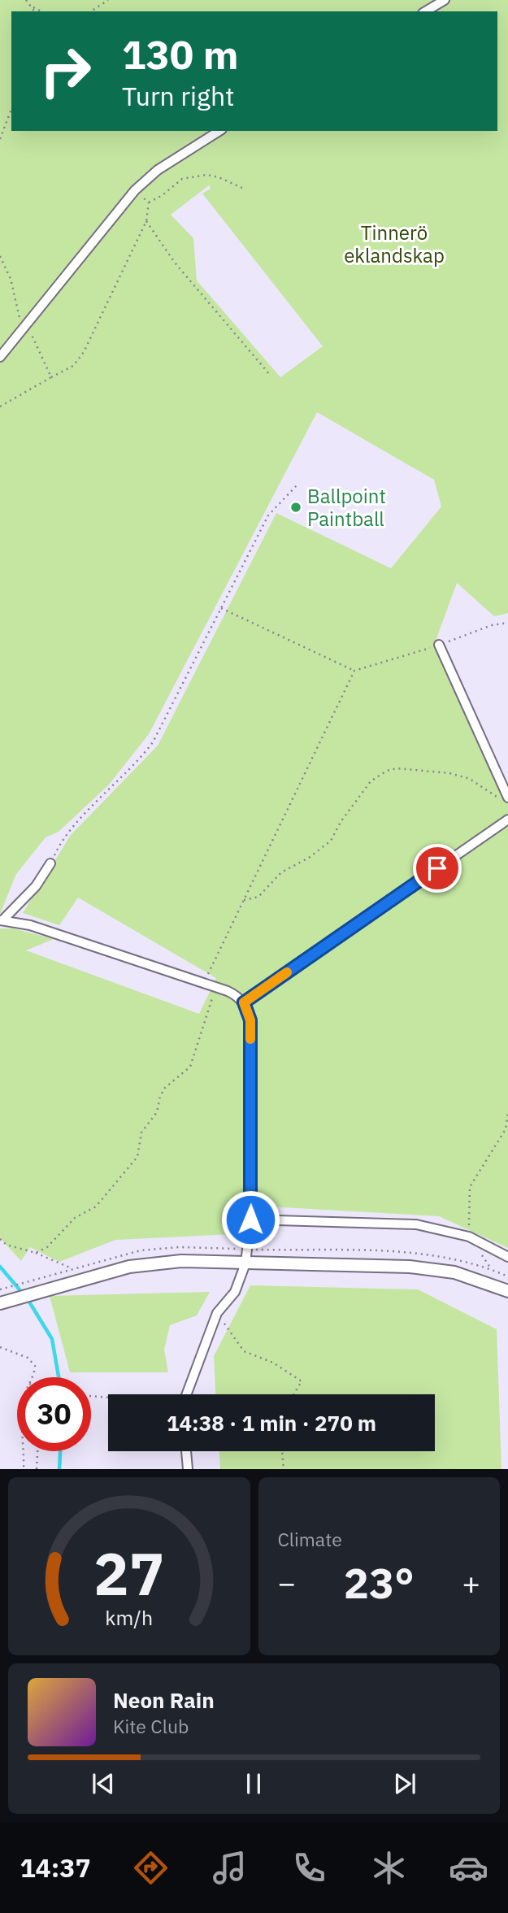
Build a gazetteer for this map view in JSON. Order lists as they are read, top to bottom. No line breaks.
{"parks":["Tinnerö eklandskap"],"places":["Ballpoint Paintball"],"page":{"turn":["130 m","Turn right"],"limit":"30","trip":"14:38 · 1 min · 270 m","tile":"Climate","heat":["−","23°","+"],"song":["Neon Rain","Kite Club"],"tabs":"14:37","gauge":["27","km/h"]}}
